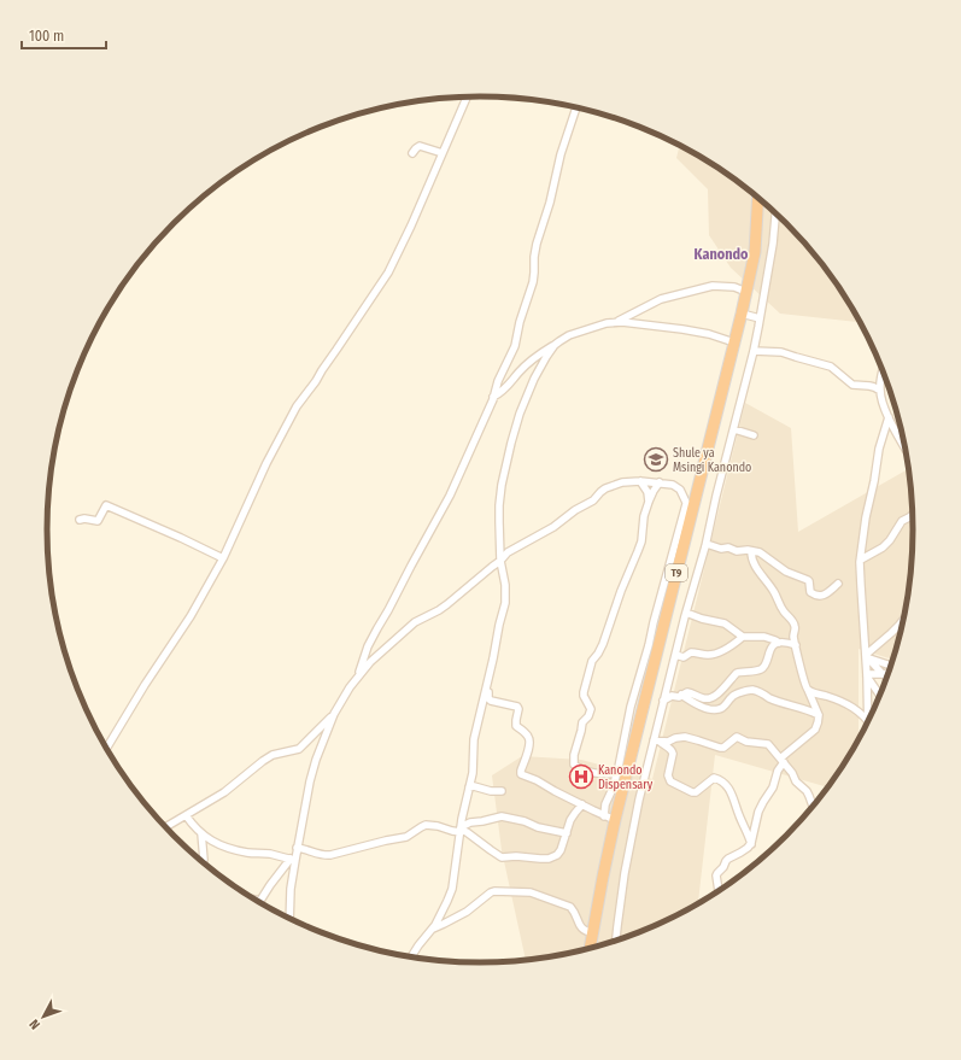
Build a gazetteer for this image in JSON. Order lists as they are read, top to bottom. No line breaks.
{"streets":{"highway":["T9"]},"districts":["Kanondo"],"places":{"school or university":["Shule ya Msingi Kanondo"],"hospital":["Kanondo Dispensary"]},"scale_bar":"100 m","north":"bottom left"}
